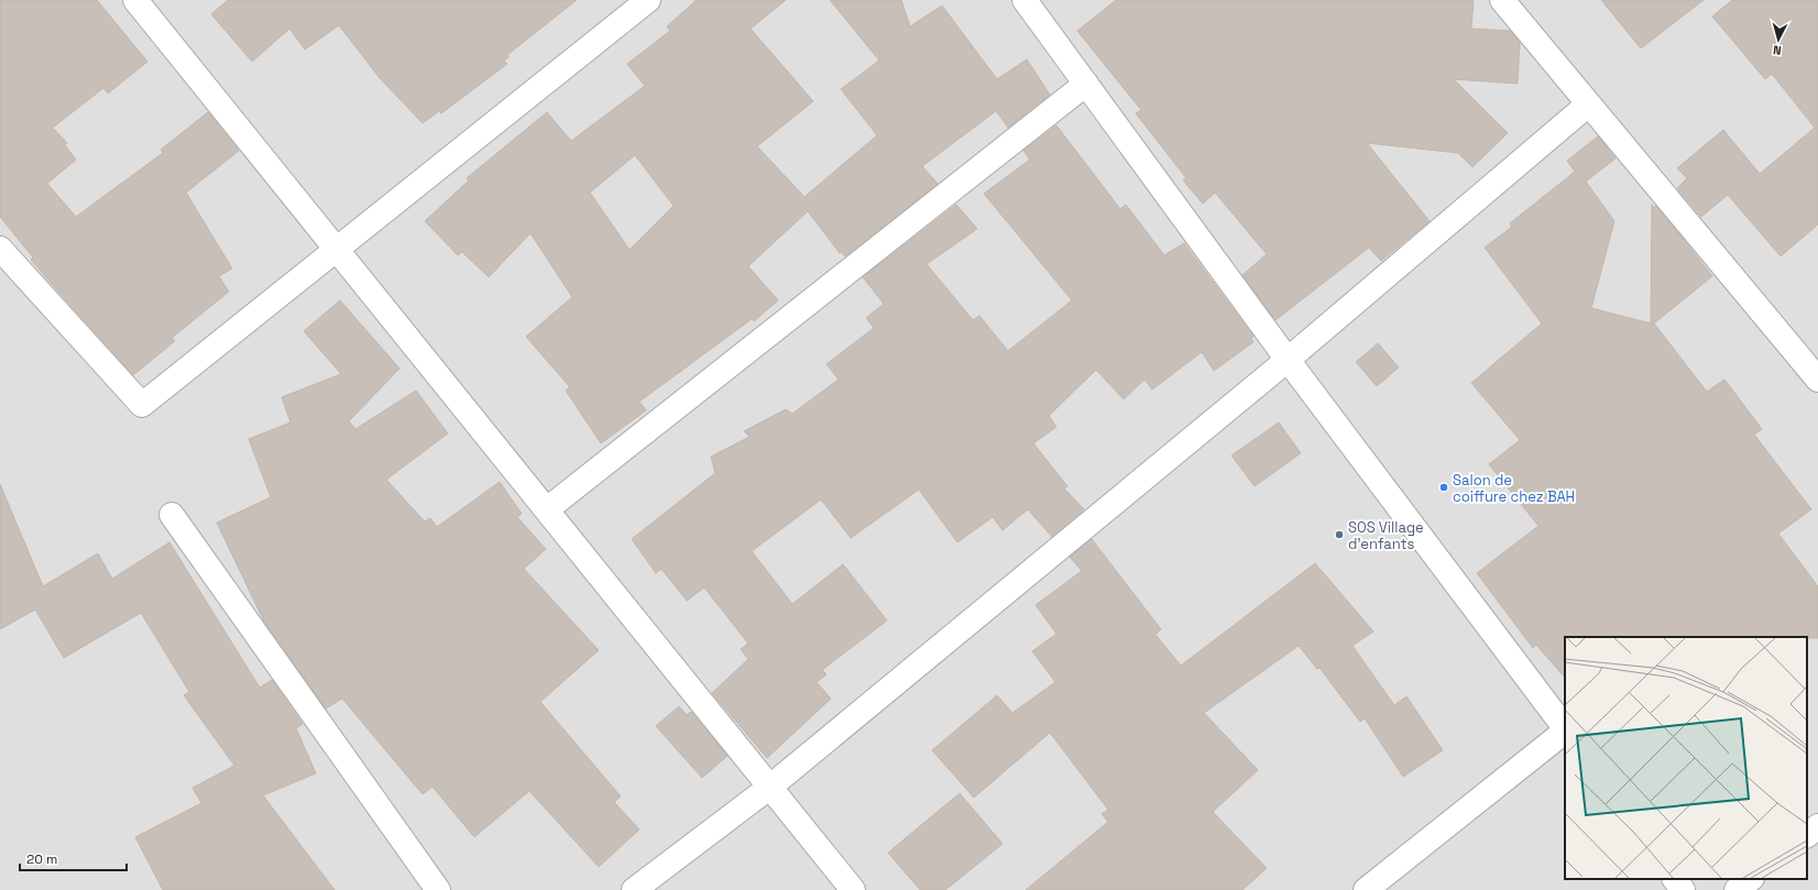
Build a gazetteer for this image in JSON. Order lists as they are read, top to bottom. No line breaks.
{"places":["Salon de coiffure chez BAH","SOS Village d'enfants"],"scale_bar":"20 m","north":"bottom"}
